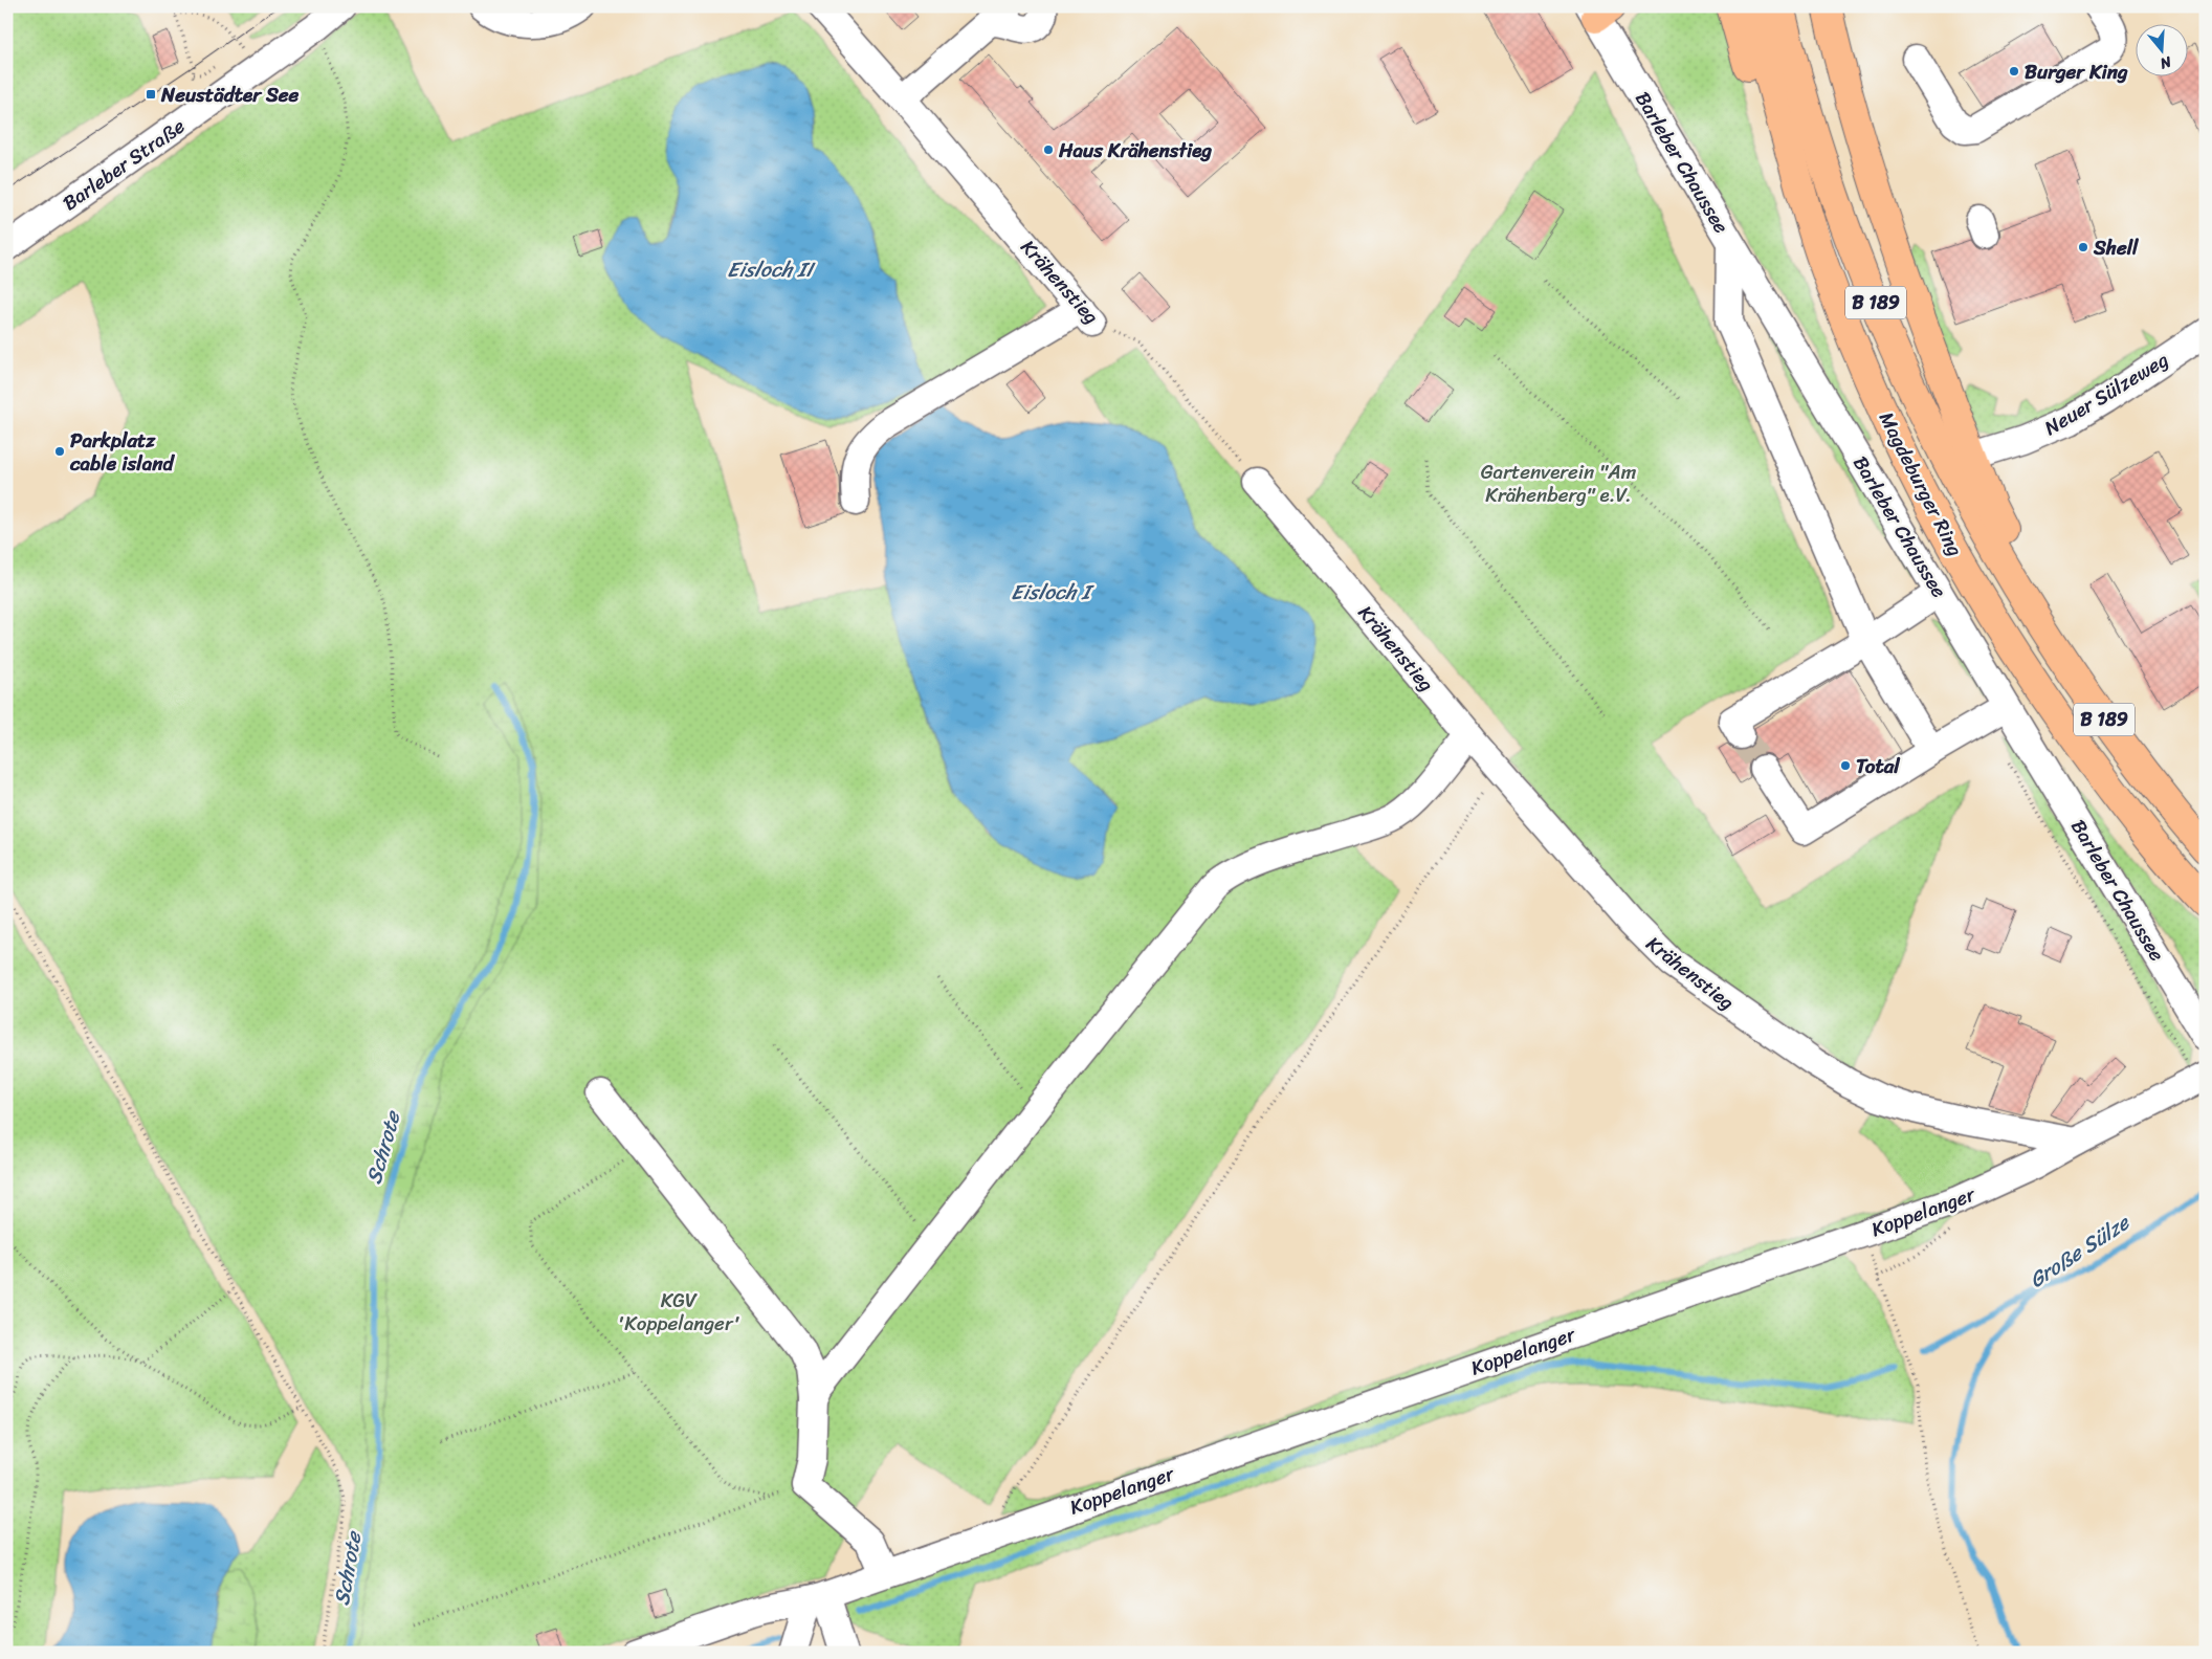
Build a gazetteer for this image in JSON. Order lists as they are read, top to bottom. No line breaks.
{"streets":{"highway":["B 189","Magdeburger Ring"],"street":["Barleber Chaussee","Barleber Straße","Krähenstieg","Neuer Sülzeweg","Koppelanger"]},"crossings":[["Krähenstieg","Koppelanger"]],"water":["Eisloch II","Eisloch I","Schrote","Große Sülze"],"parks":["Gartenverein \"Am Krähenberg\" e.V.","KGV 'Koppelanger'"],"places":{"other":["Burger King","Haus Krähenstieg","Shell","Parkplatz cable island","Total"],"transit":["Neustädter See"]},"north":"bottom"}
